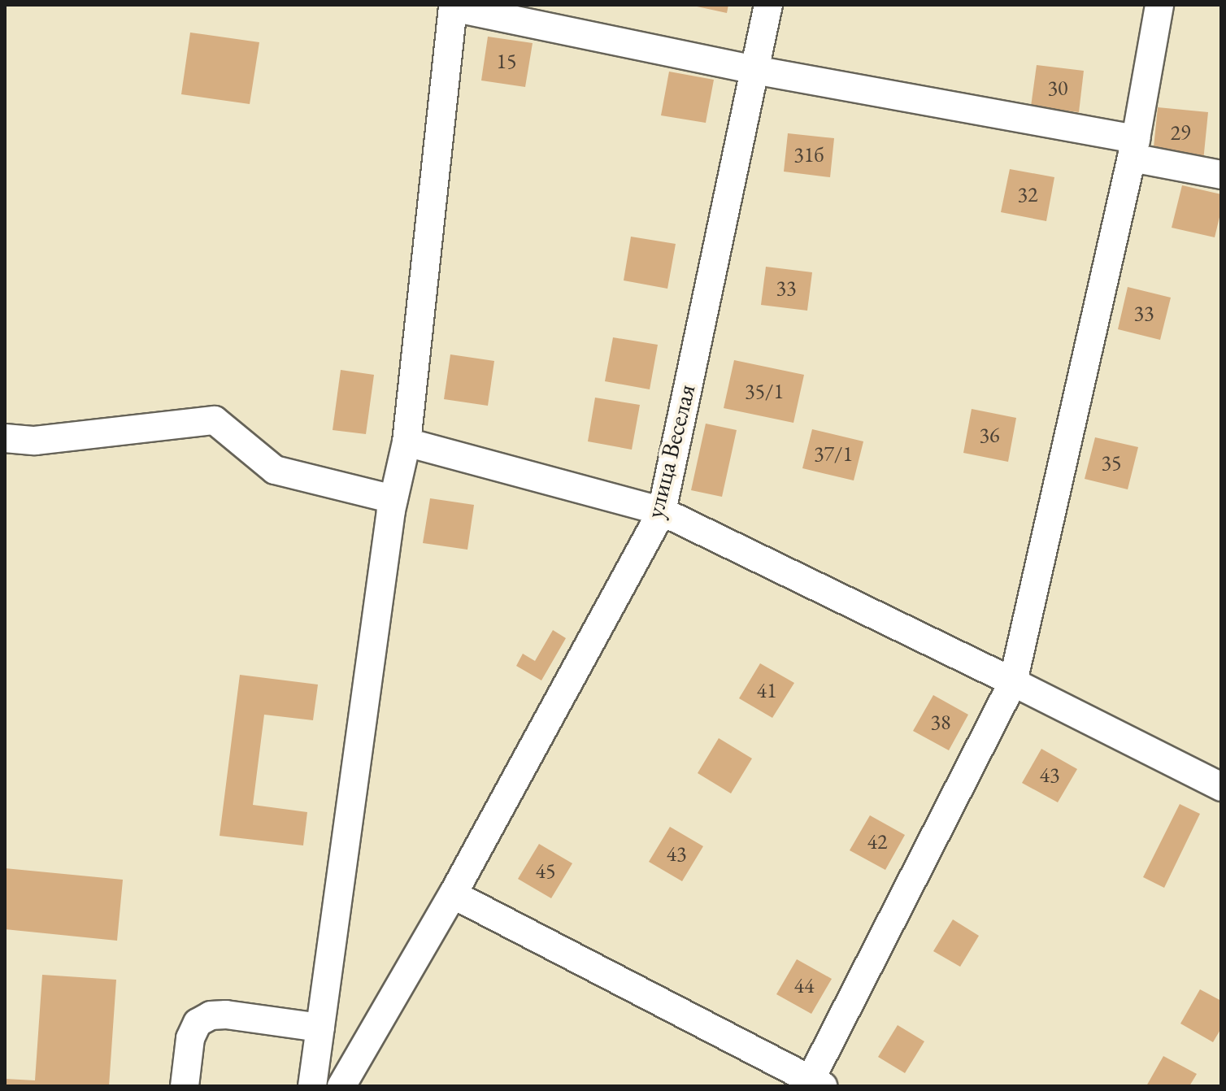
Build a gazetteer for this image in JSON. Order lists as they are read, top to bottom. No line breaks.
{"streets":{"street":["улица Веселая"]},"house_numbers":["15","30","29","31б","32","33","33","35/1","36","37/1","35","41","38","43","42","43","45","44"]}
